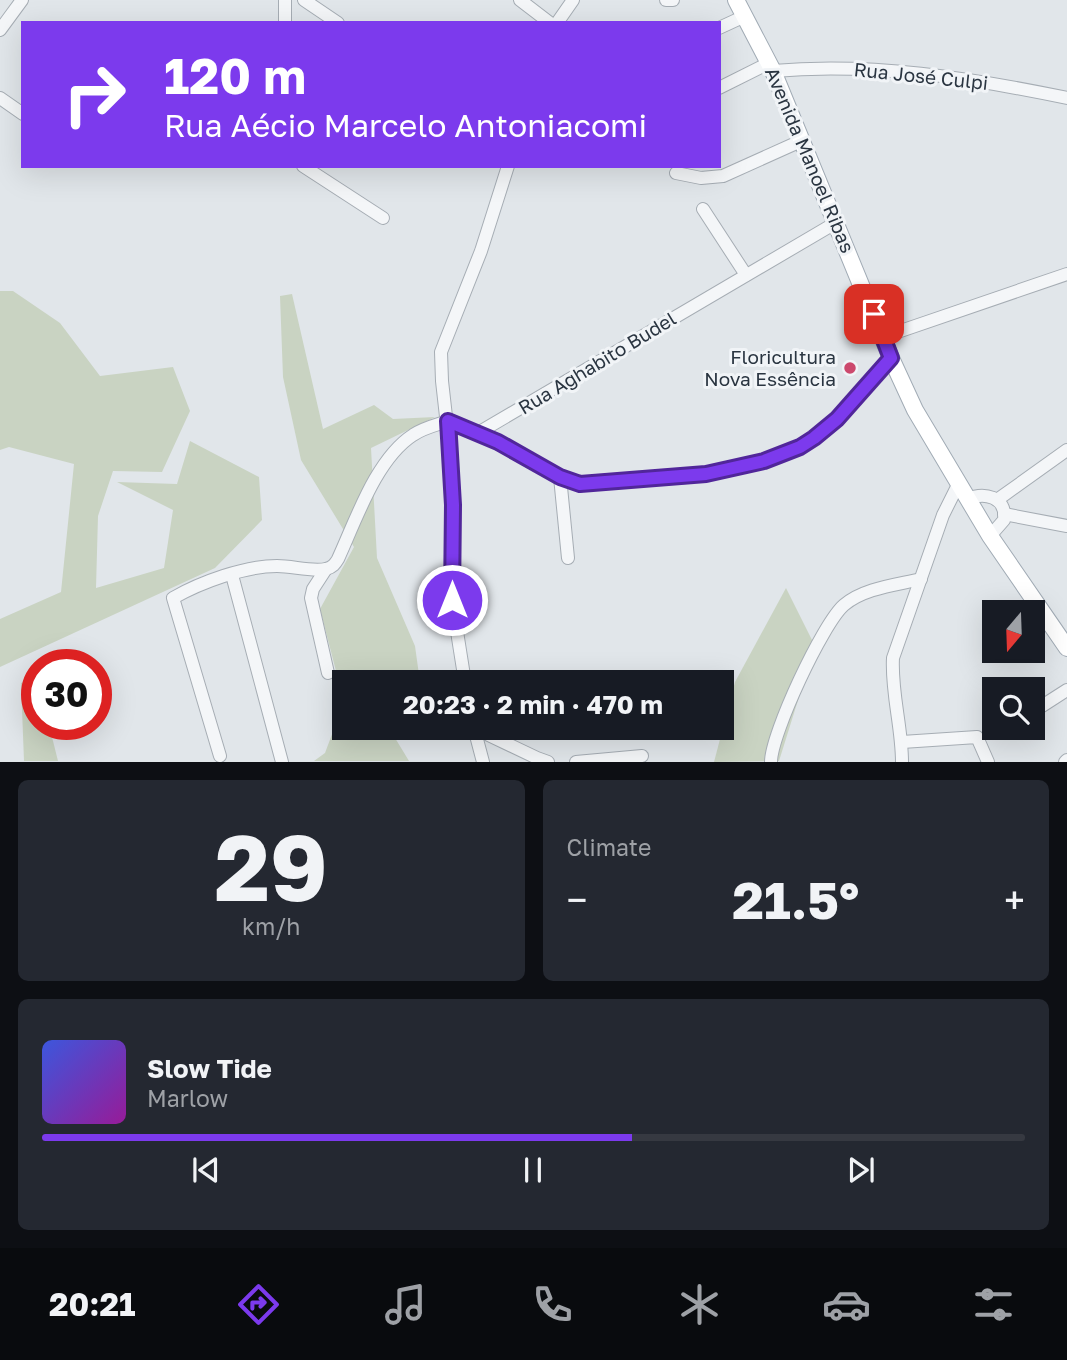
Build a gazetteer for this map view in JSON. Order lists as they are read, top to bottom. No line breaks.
{"streets":{"main road":["Avenida Manoel Ribas"],"street":["Rua José Culpi","Rua Aghabito Budel"]},"crossings":[["Rua José Culpi","Avenida Manoel Ribas"],["Avenida Manoel Ribas","Rua Aghabito Budel"]],"places":["Floricultura Nova Essência"],"north":"bottom","page":{"turn":["120 m","Rua Aécio Marcelo Antoniacomi"],"limit":"30","trip":"20:23 · 2 min · 470 m","tile":[["29","km/h"],"Climate"],"heat":["−","21.5°","+"],"song":["Slow Tide","Marlow"],"tabs":"20:21"}}
